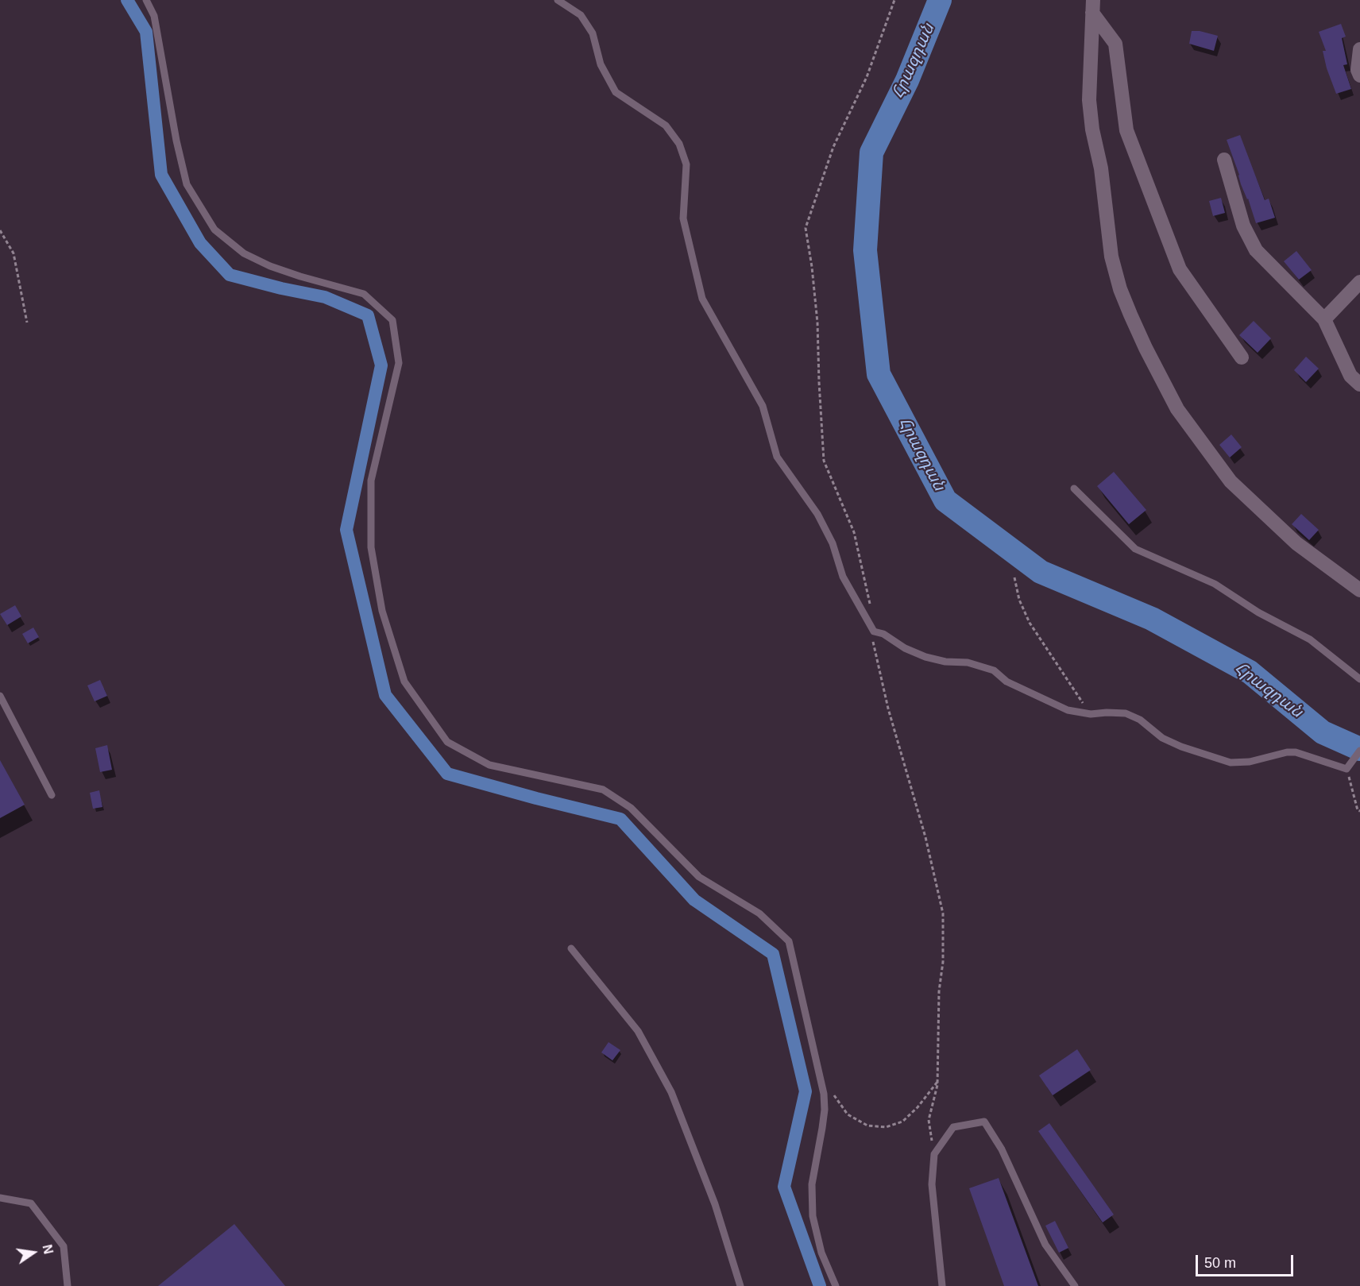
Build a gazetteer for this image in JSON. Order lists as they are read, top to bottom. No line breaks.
{"water":["Հրազդան"],"scale_bar":"50 m","north":"right"}
